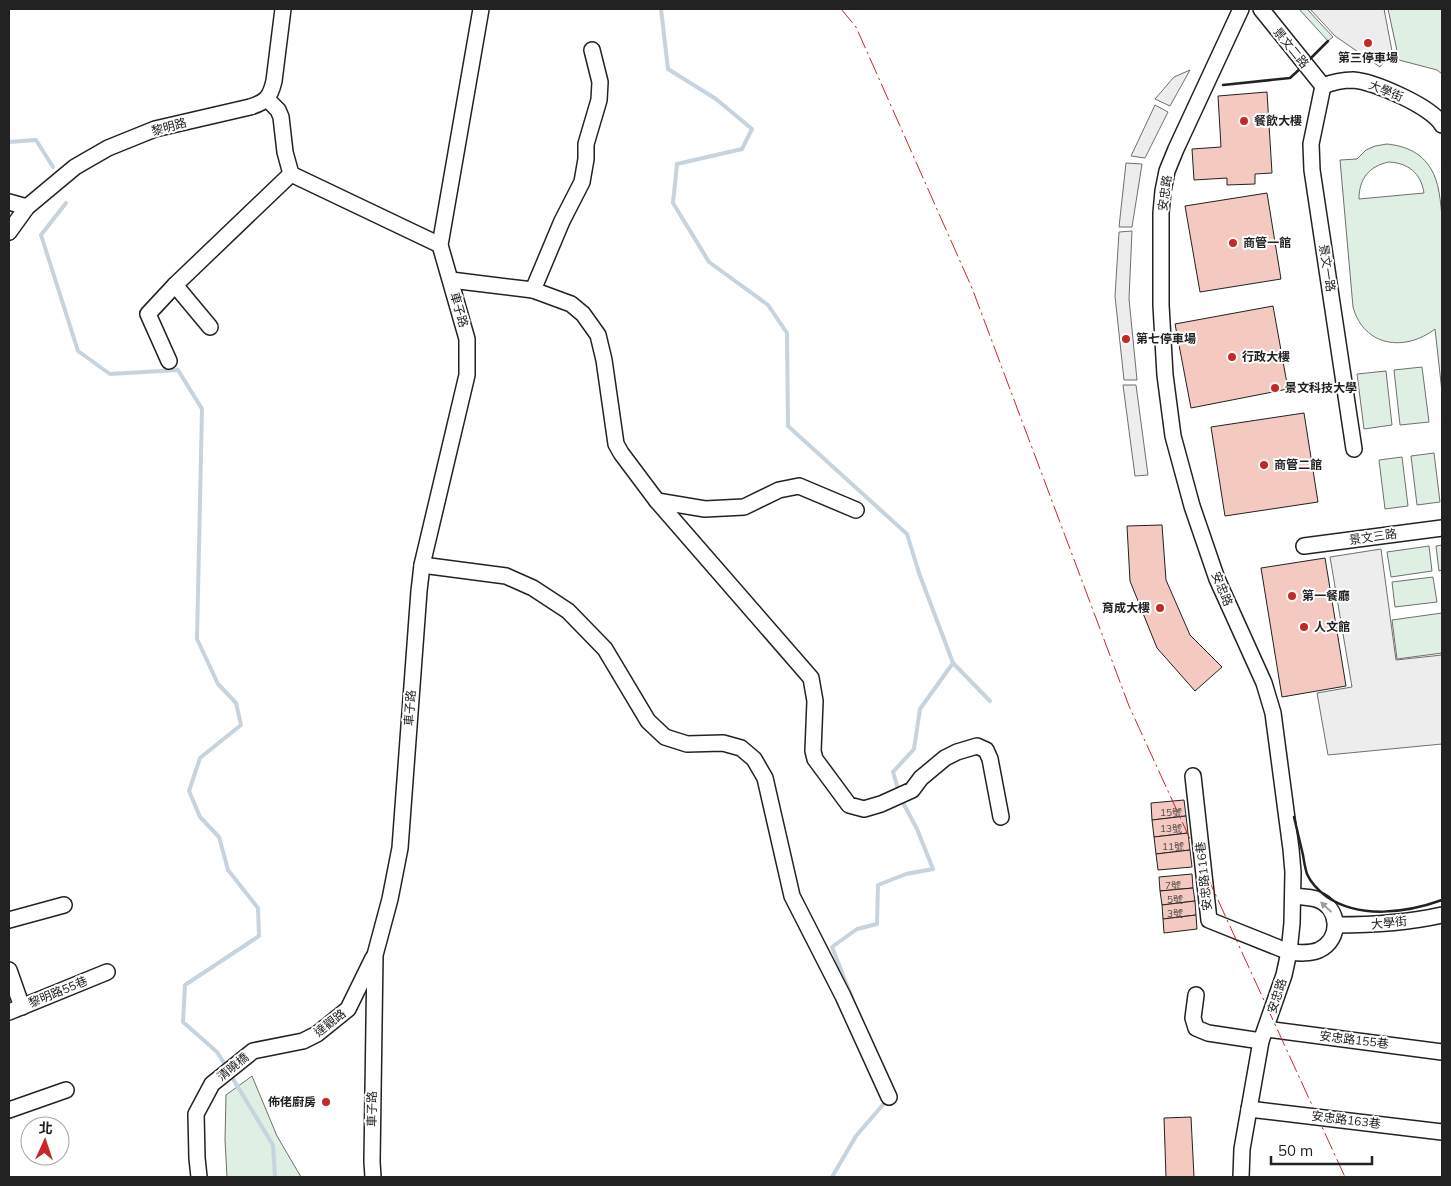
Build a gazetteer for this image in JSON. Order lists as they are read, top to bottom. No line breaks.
{"streets":{"street":["景文二路","大學街","黎明路","安忠路","景文一路","車子路","景文三路","安忠路116巷","黎明路55巷","達觀路","安忠路155巷","清曉橋","安忠路163巷"]},"crossings":[["景文二路","大學街"],["景文二路","景文一路"],["大學街","景文一路"],["安忠路","安忠路116巷"],["安忠路","安忠路155巷"],["安忠路","安忠路163巷"],["車子路","達觀路"],["達觀路","清曉橋"]],"places":["第三停車場","餐飲大樓","商管一館","第七停車場","行政大樓","景文科技大學","商管二館","第一餐廳","育成大樓","人文館","佈佬廚房"],"house_numbers":["15號","13號","11號","7號","5號","3號"],"scale_bar":"50 m","north":"top"}
